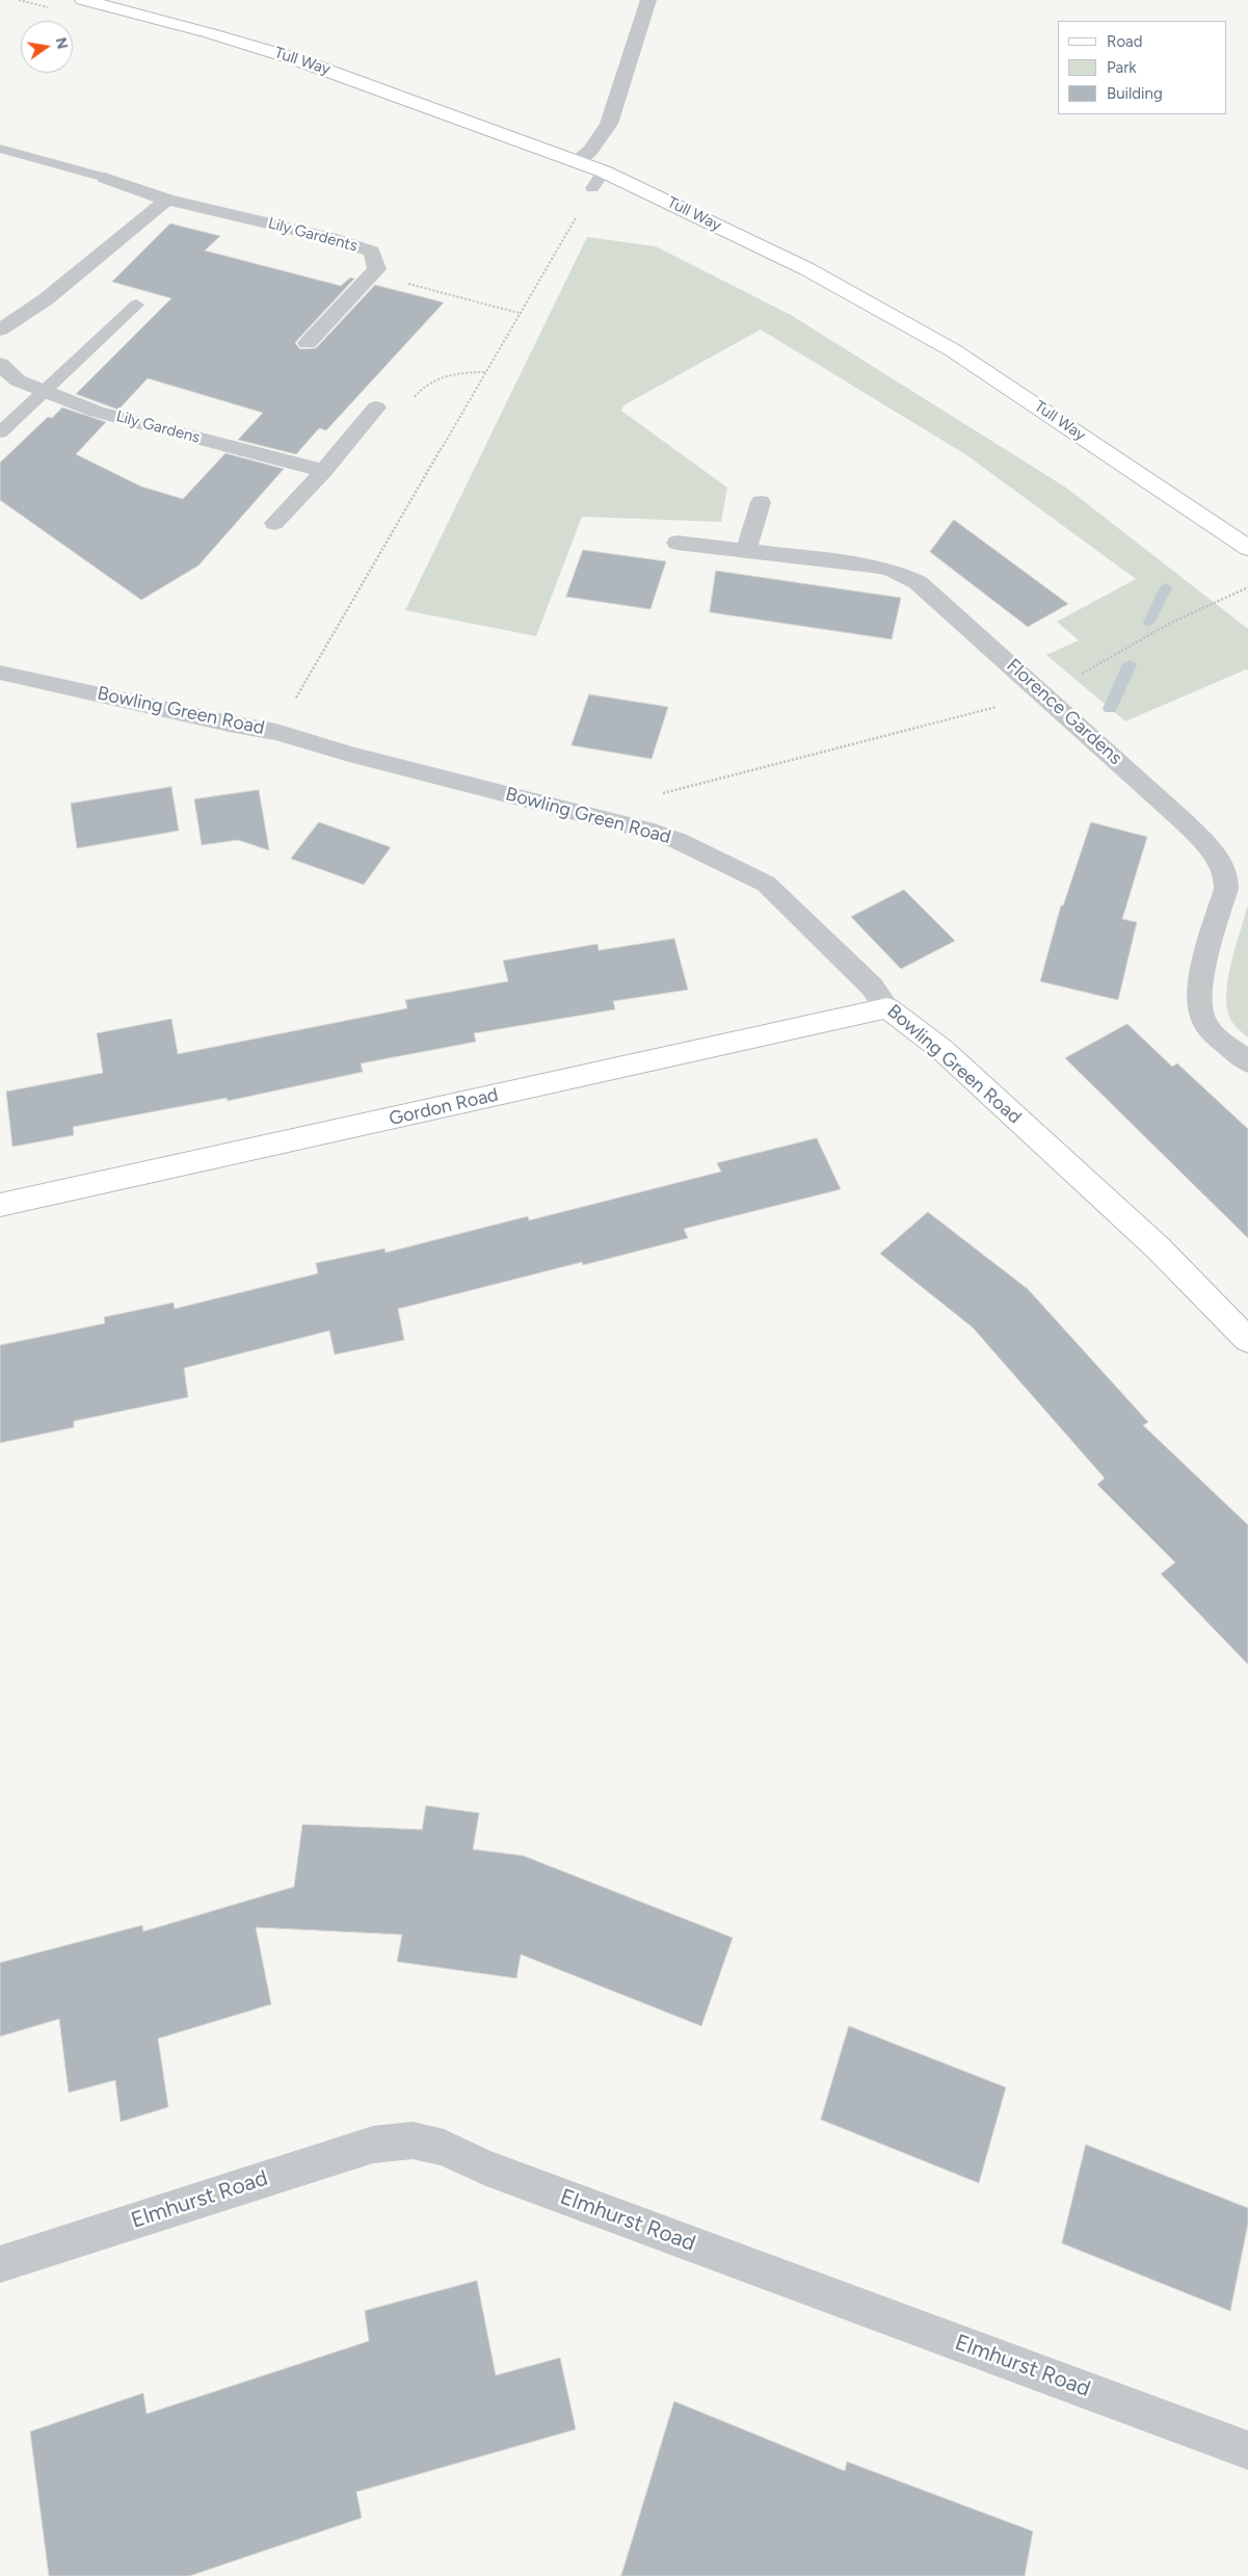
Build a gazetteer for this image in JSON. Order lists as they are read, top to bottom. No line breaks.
{"streets":{"street":["Tull Way","Lily Gardents","Lily Gardens","Bowling Green Road","Florence Gardens","Gordon Road","Elmhurst Road"]},"crossings":[["Bowling Green Road","Gordon Road"]],"legend":["Road","Park","Building"],"north":"right"}
